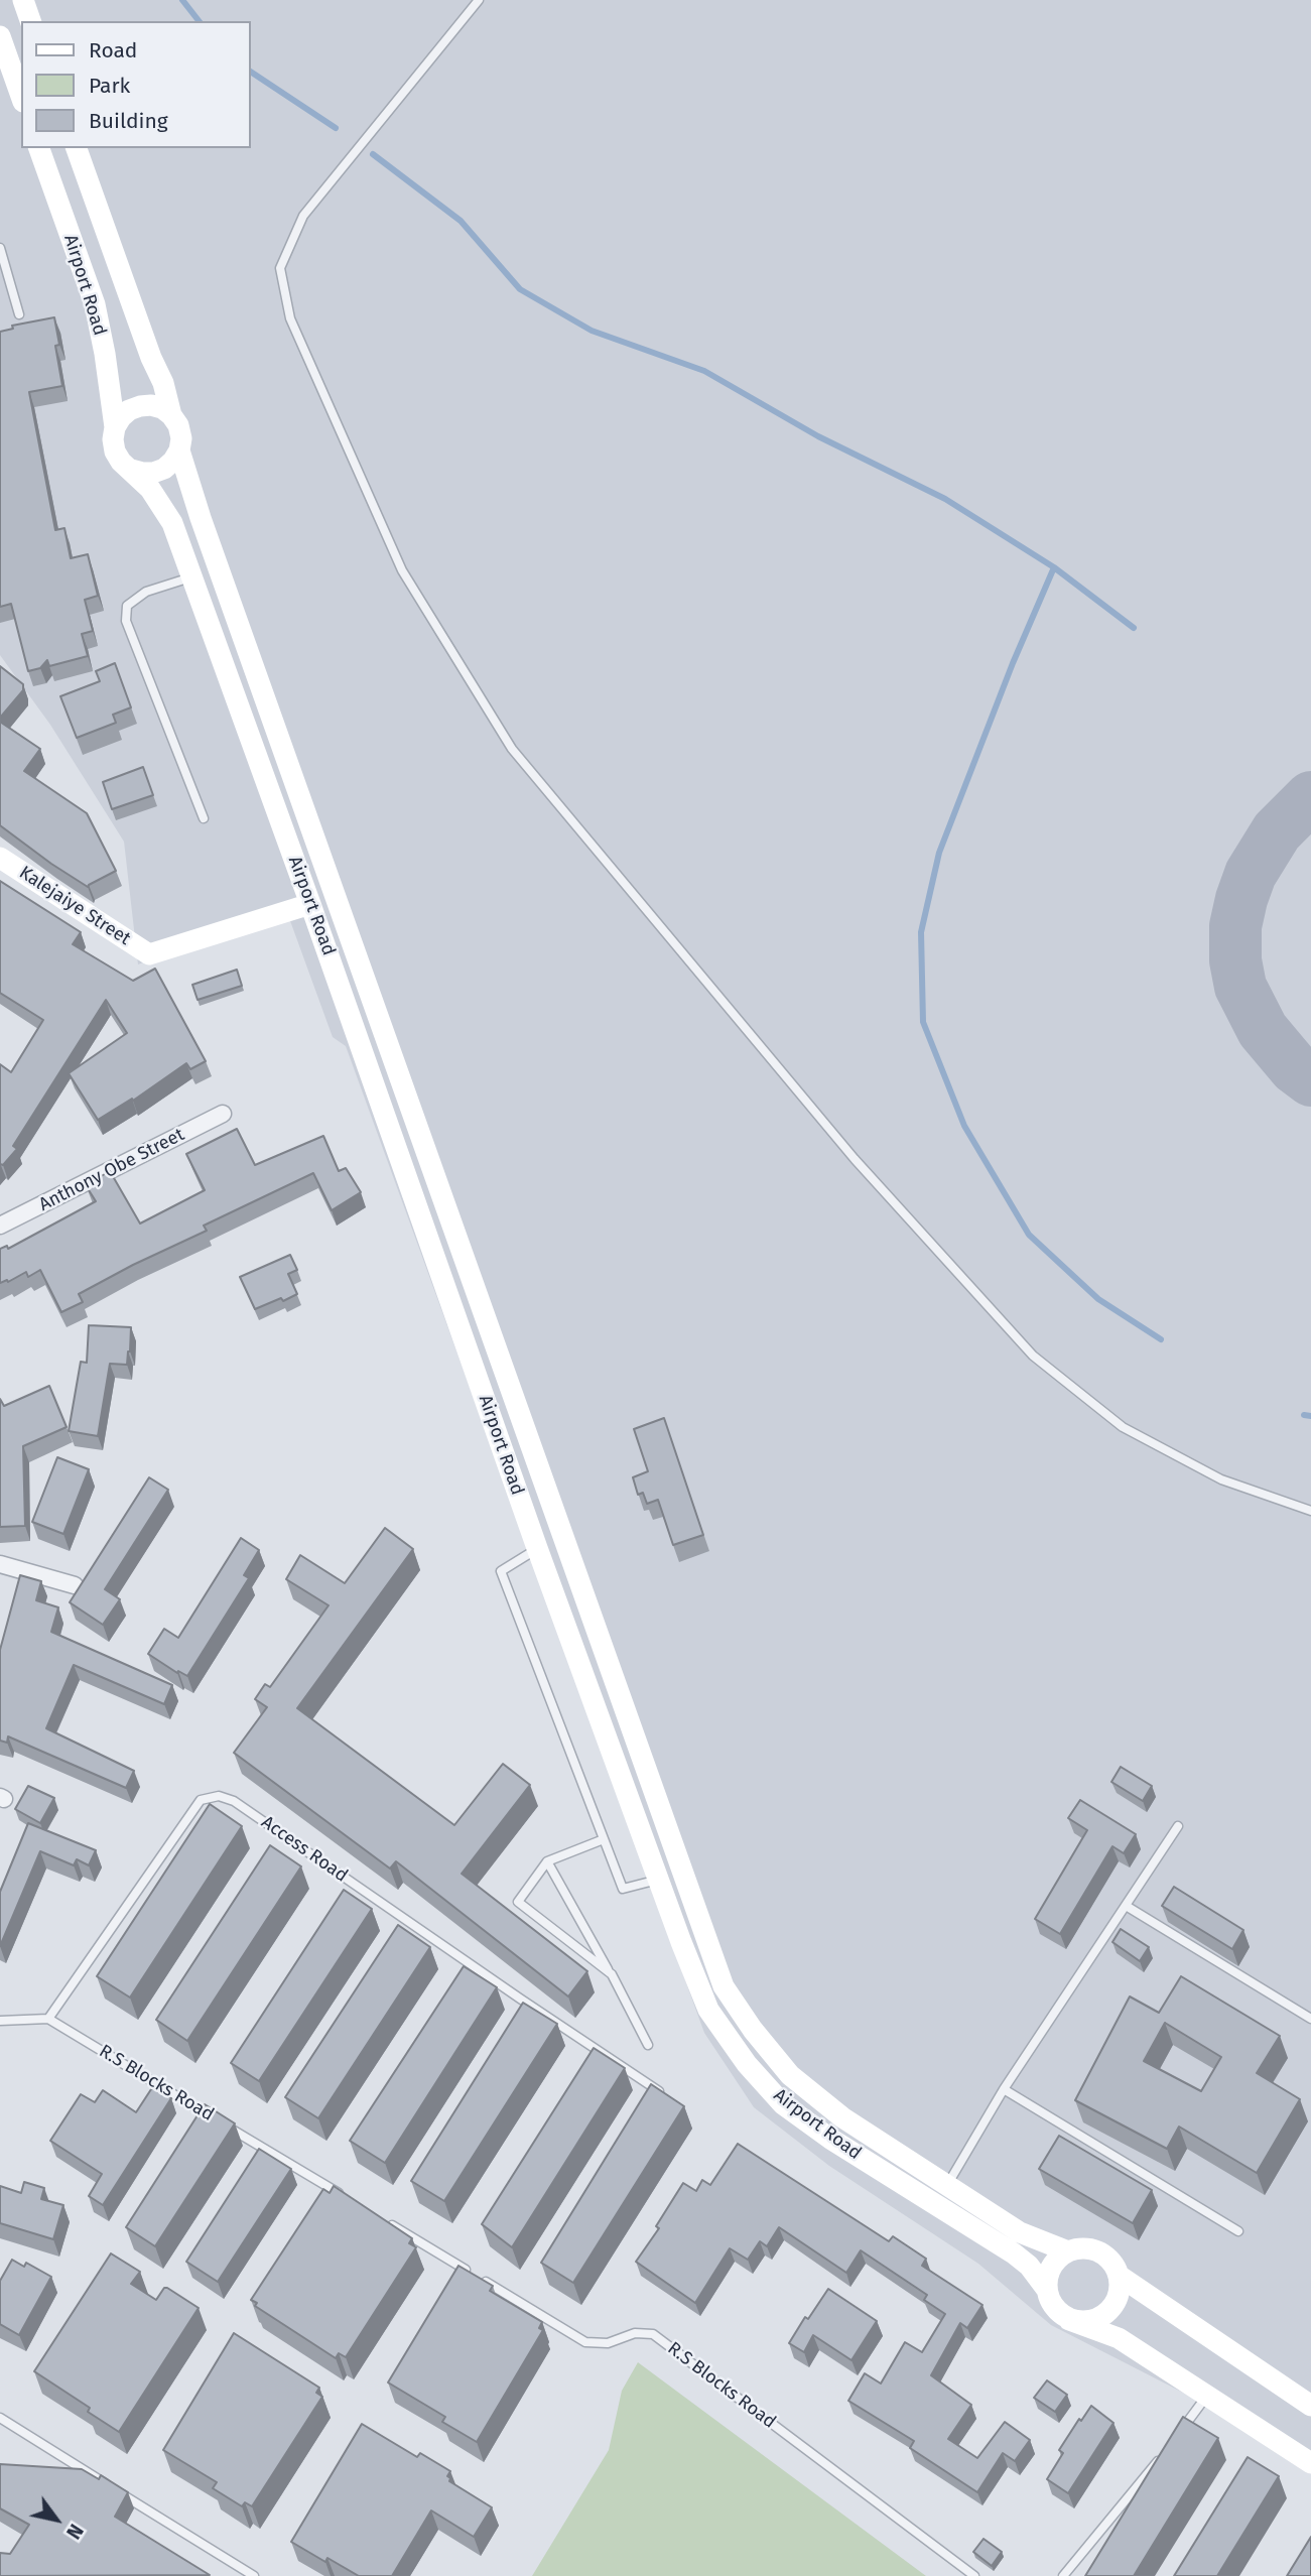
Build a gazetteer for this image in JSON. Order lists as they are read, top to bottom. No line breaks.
{"streets":{"main road":["Airport Road","Kalejaiye Street"],"street":["Anthony Obe Street"],"lane":["Access Road","R.S Blocks Road"]},"crossings":[["Airport Road","Kalejaiye Street"],["Access Road","R.S Blocks Road"]],"legend":["Road","Park","Building"],"north":"bottom right"}
